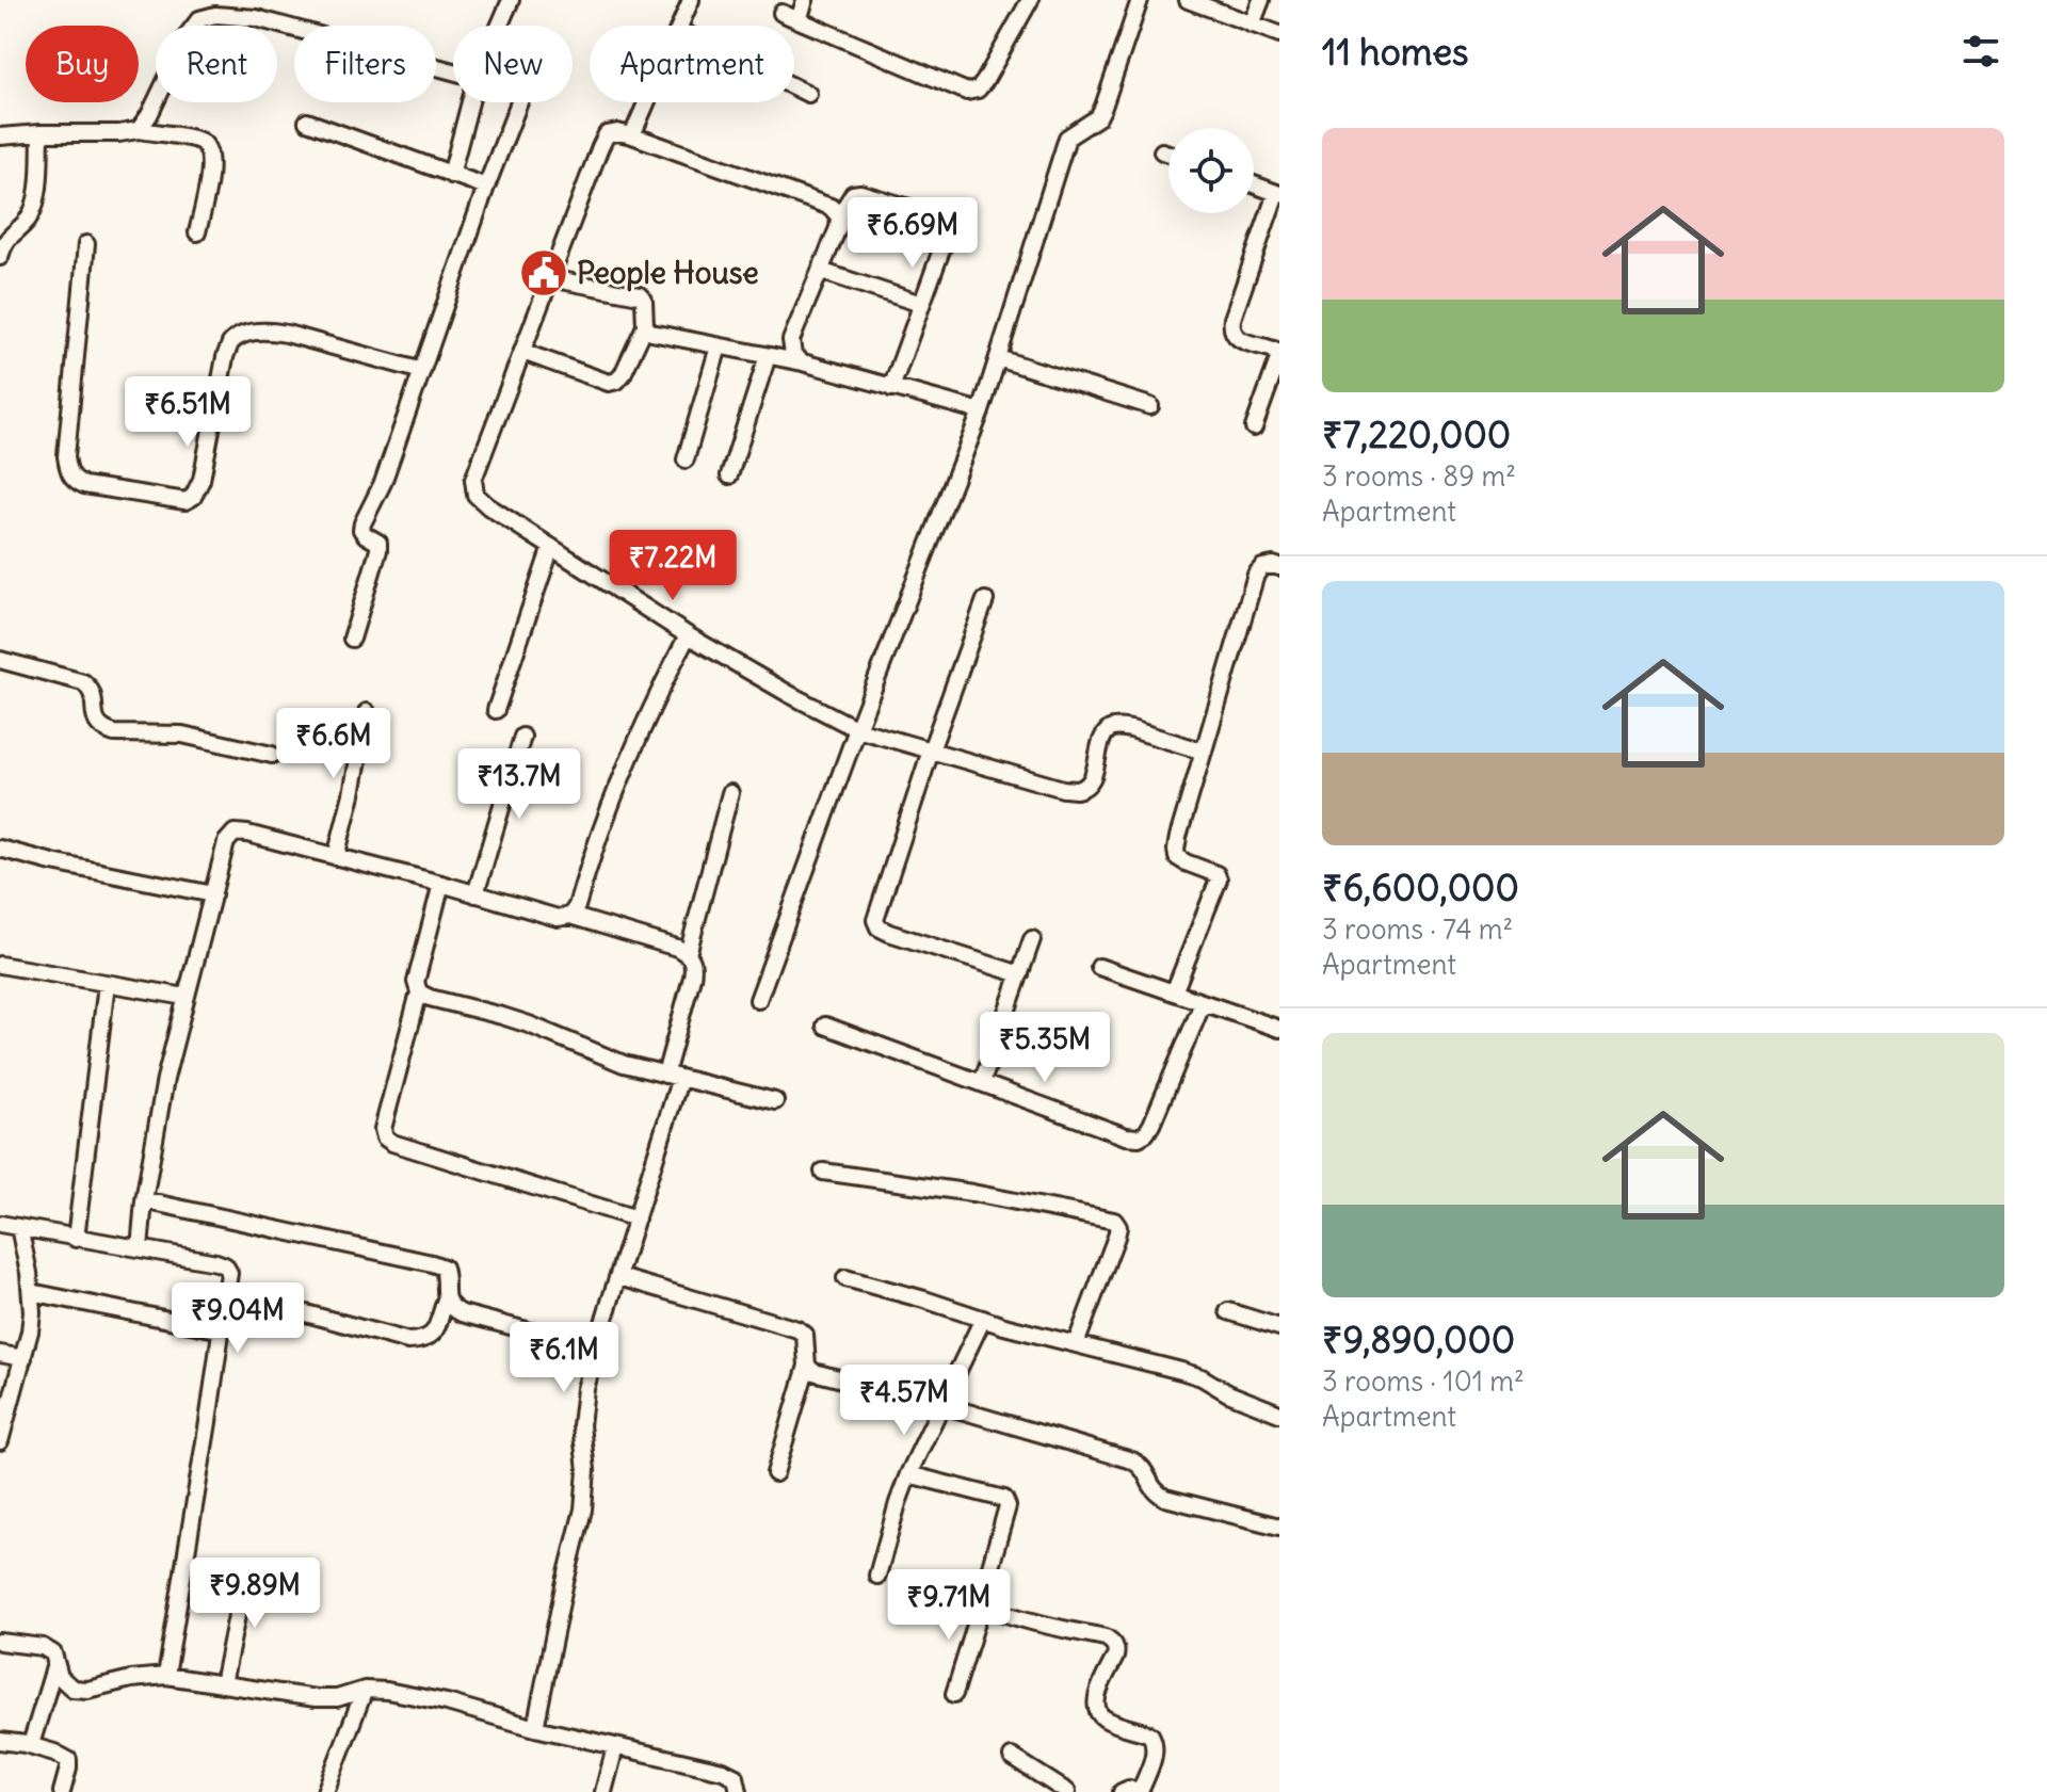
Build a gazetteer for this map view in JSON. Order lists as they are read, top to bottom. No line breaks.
{"places":{"public building":["People House"]},"page":{"heading":"11 homes","chip":["Buy","Rent","Filters","New","Apartment"],"list":[{"name":"₹7,220,000","note":"3 rooms · 89 m² · Apartment"},{"name":"₹6,600,000","note":"3 rooms · 74 m² · Apartment"},{"name":"₹9,890,000","note":"3 rooms · 101 m² · Apartment"}],"price":["₹6.69M","₹6.51M","₹7.22M","₹6.6M","₹13.7M","₹5.35M","₹9.04M","₹6.1M","₹4.57M","₹9.89M","₹9.71M"]}}
